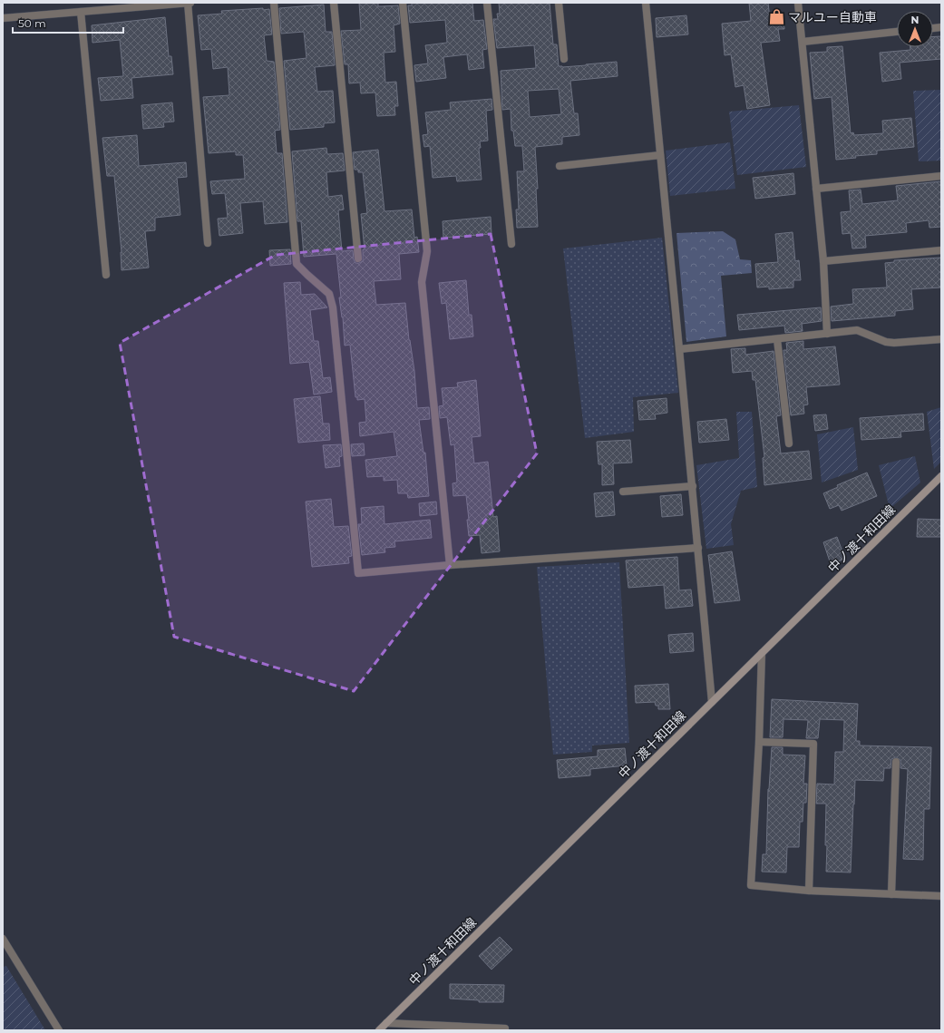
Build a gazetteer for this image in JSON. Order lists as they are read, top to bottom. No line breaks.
{"streets":{"main road":["中ノ渡十和田線"]},"places":{"shop":["マルユー自動車"]},"scale_bar":"50 m","north":"top"}
